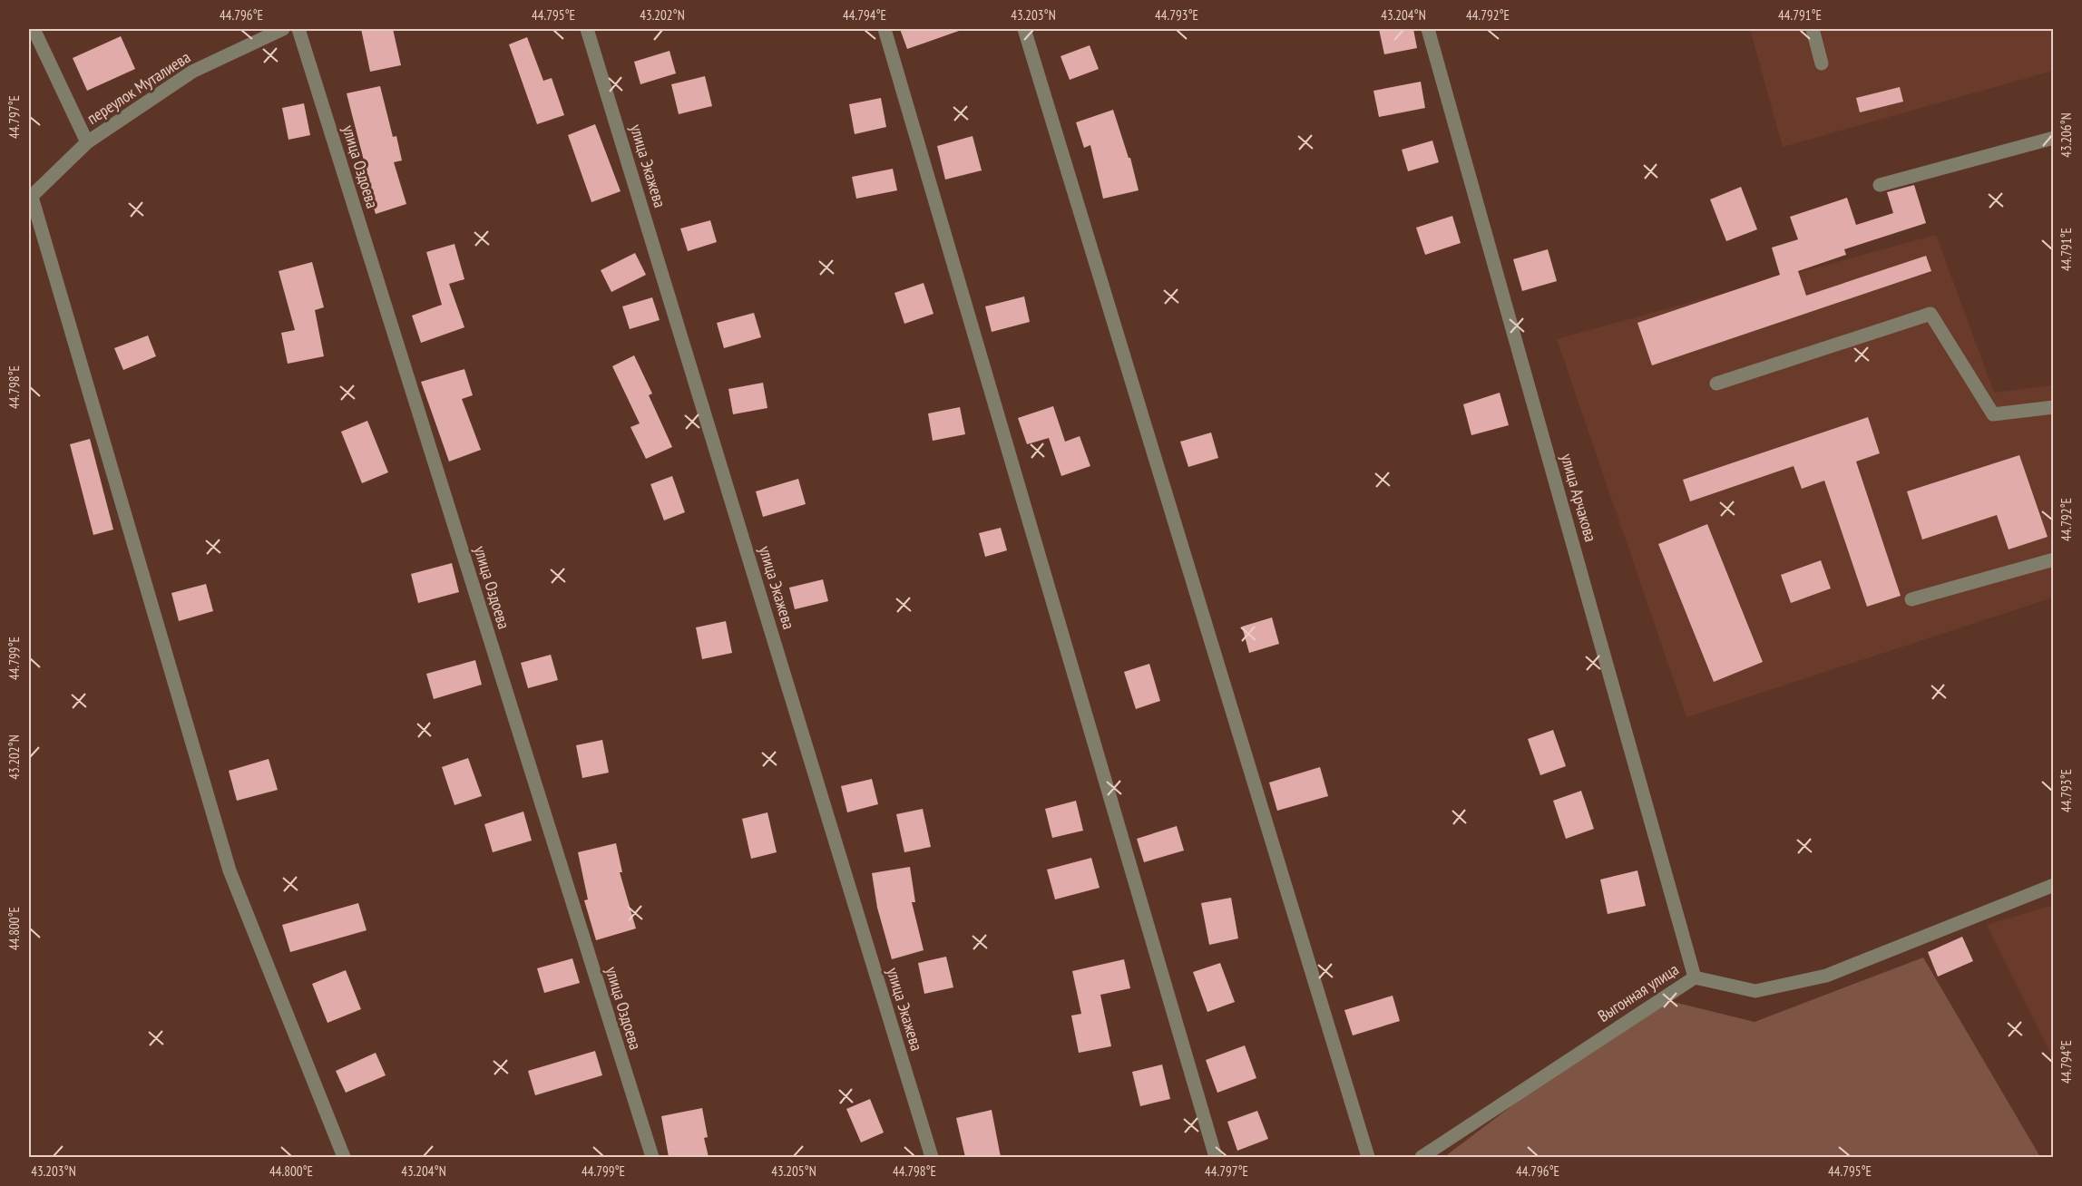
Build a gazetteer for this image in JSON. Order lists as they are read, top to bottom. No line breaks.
{"streets":{"street":["переулок Муталиева","улица Экажева","улица Оздоева","улица Арчакова","Выгонная улица"]},"crossings":[["улица Арчакова","Выгонная улица"]],"coordinates":["44.796°E","44.795°E","43.202°N","44.794°E","43.203°N","44.793°E","43.204°N","44.792°E","44.791°E","44.797°E","43.206°N","44.798°E","44.799°E","44.800°E","43.205°N"]}
